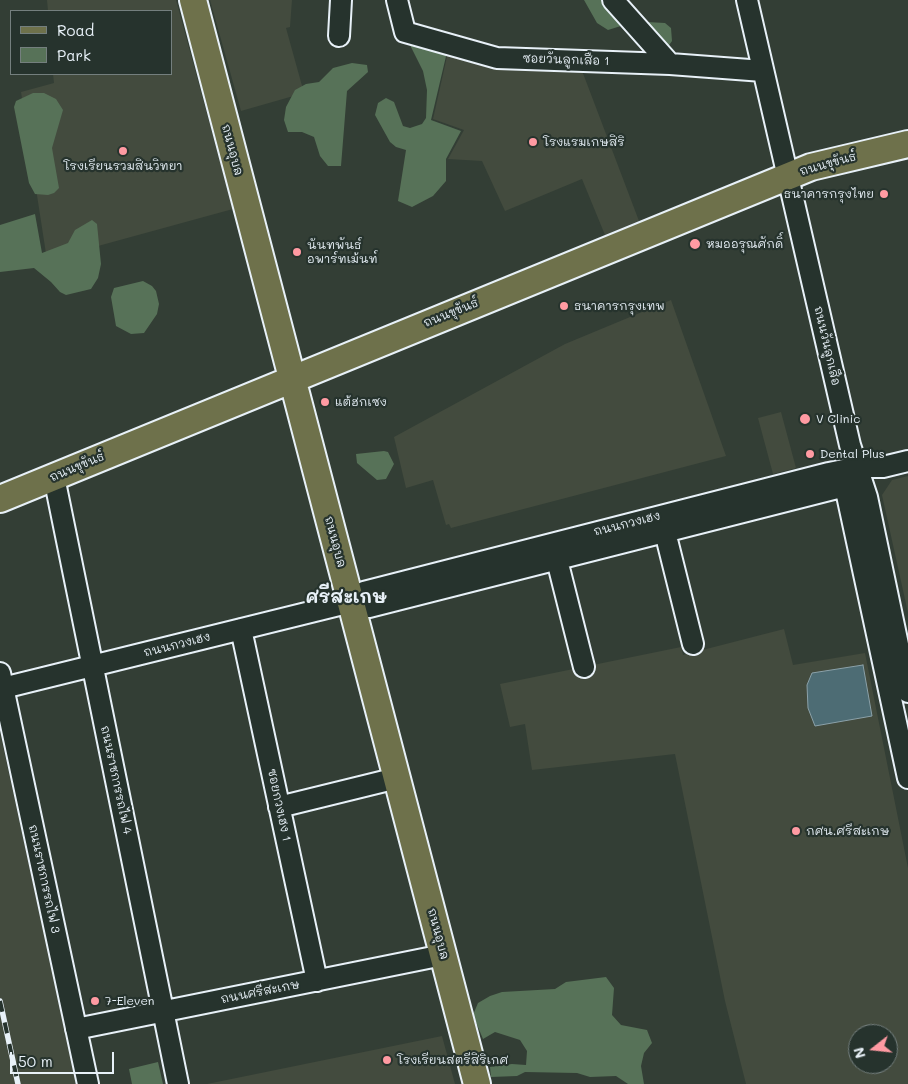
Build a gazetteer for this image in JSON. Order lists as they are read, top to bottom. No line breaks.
{"streets":{"main road":["ถนนอุบล","ถนนขุขันธ์"],"street":["ซอยวันลูกเสือ 1","ถนนวันลูกเสือ","ถนนกวงเฮง","ถนนราชการรถไฟ 4","ซอยกวงเฮง 1","ถนนราชการรถไฟ 3","ถนนศรีสะเกษ"]},"crossings":[["ซอยวันลูกเสือ 1","ถนนวันลูกเสือ"],["ถนนอุบล","ถนนขุขันธ์"],["ถนนอุบล","ถนนกวงเฮง"],["ถนนอุบล","ถนนศรีสะเกษ"],["ถนนขุขันธ์","ถนนวันลูกเสือ"],["ถนนขุขันธ์","ถนนราชการรถไฟ 4"],["ถนนวันลูกเสือ","ถนนกวงเฮง"],["ถนนกวงเฮง","ถนนราชการรถไฟ 4"],["ถนนกวงเฮง","ซอยกวงเฮง 1"],["ถนนกวงเฮง","ถนนราชการรถไฟ 3"],["ถนนราชการรถไฟ 4","ถนนศรีสะเกษ"],["ซอยกวงเฮง 1","ถนนศรีสะเกษ"],["ถนนราชการรถไฟ 3","ถนนศรีสะเกษ"]],"districts":["ศรีสะเกษ"],"places":["โรงแรมเกษสิริ","โรงเรียนรวมสินวิทยา","ธนาคารกรุงไทย","หมออรุณศักดิ์","นันทพันธ์ อพาร์ทเม้นท์","ธนาคารกรุงเทพ","แต้ฮกเซง","V Clinic","Dental Plus","กศน.ศรีสะเกษ","7-Eleven","โรงเรียนสตรีสิริเกศ"],"legend":["Road","Park"],"scale_bar":"50 m","north":"left"}
